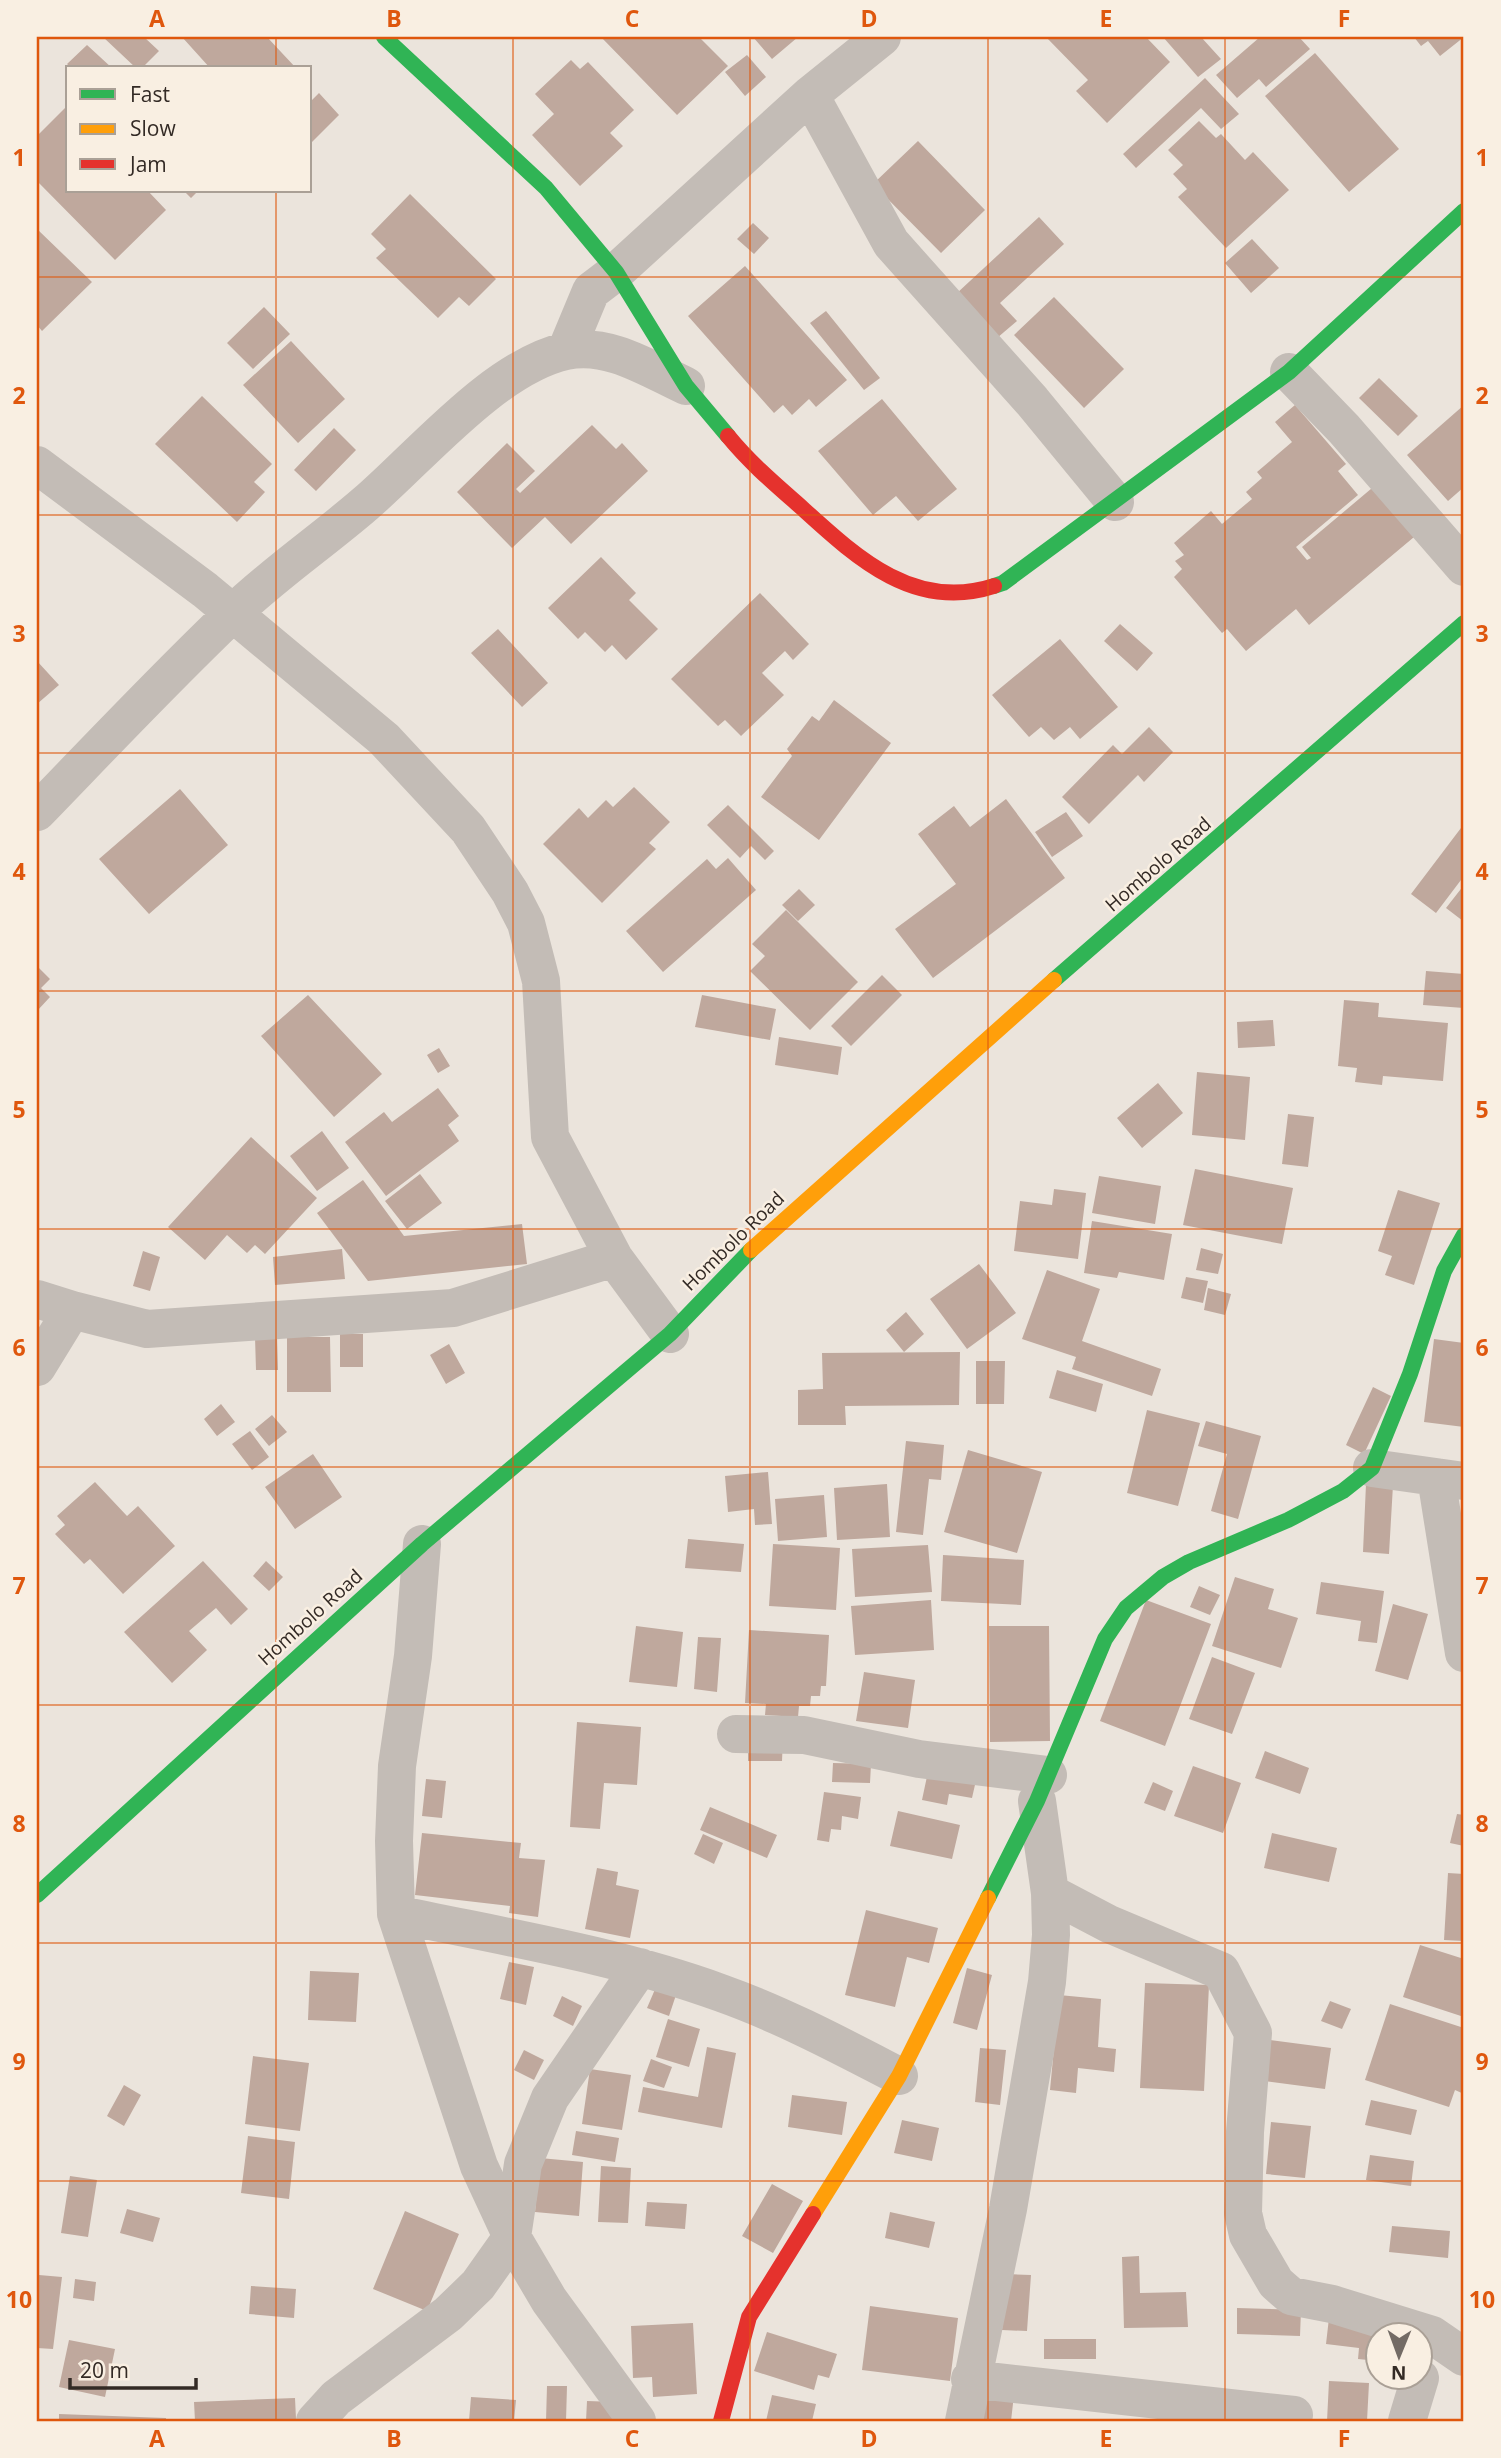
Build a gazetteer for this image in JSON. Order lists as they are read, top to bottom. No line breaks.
{"streets":{"street":["Hombolo Road"]},"legend":["Fast","Slow","Jam"],"scale_bar":"20 m","north":"bottom","grid":{"columns":["A","B","C","D","E","F"],"rows":["1","2","3","4","5","6","7","8","9","10"]}}
